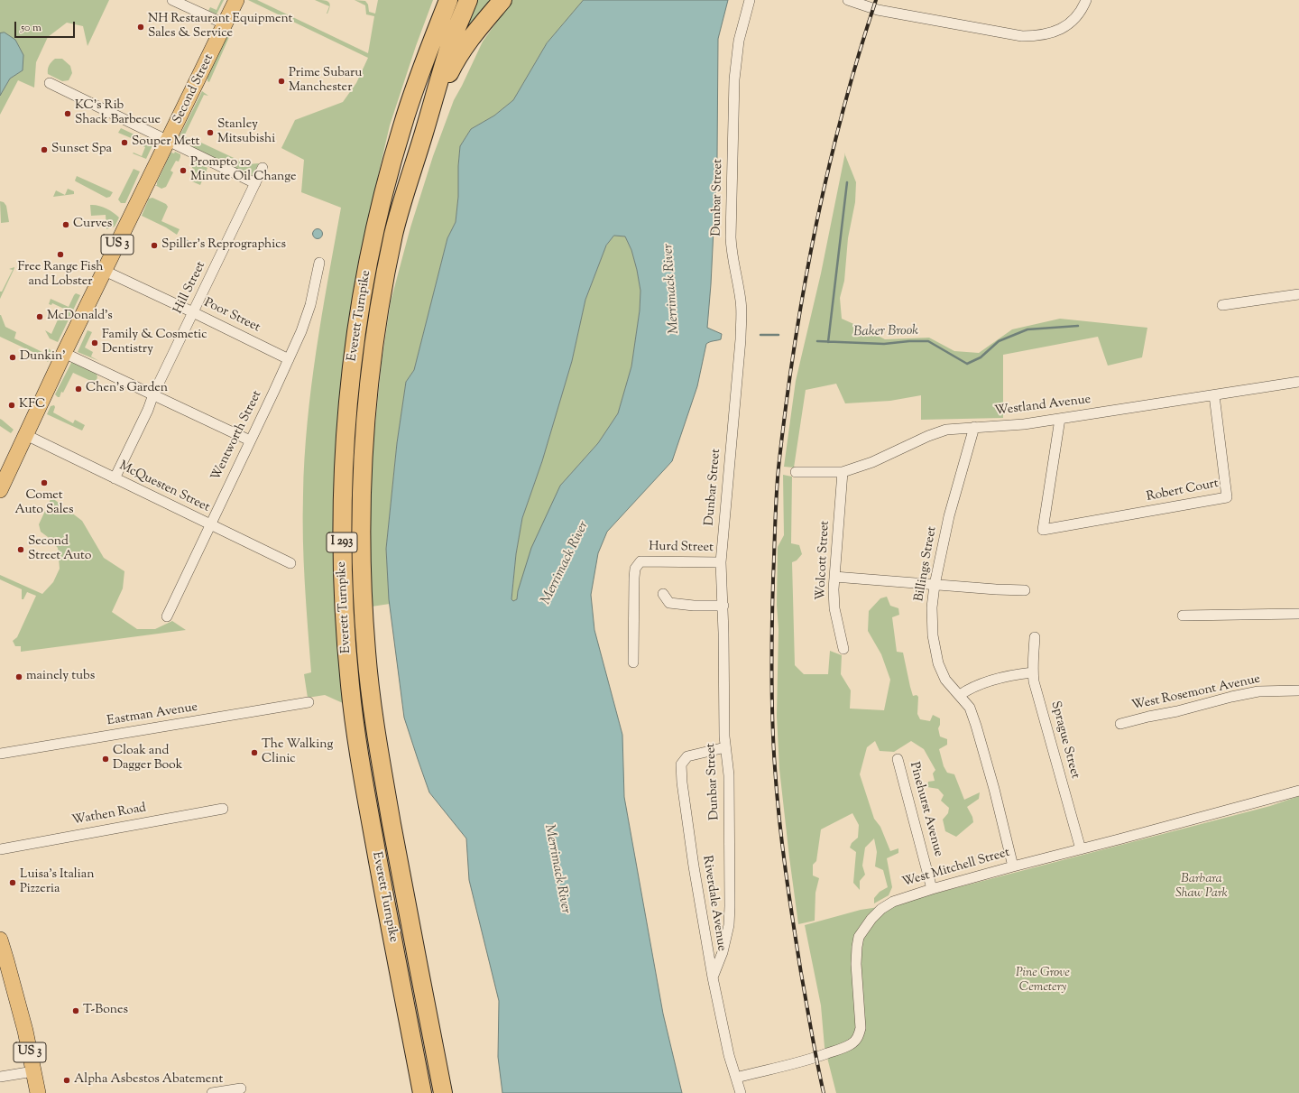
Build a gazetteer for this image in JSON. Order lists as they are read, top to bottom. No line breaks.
{"streets":{"highway":["Everett Turnpike","I 293"],"main road":["Second Street","US 3"],"street":["Dunbar Street","Hill Street","Poor Street","Westland Avenue","Wentworth Street","McQuesten Street","Robert Court","Hurd Street","Wolcott Street","Billings Street","West Rosemont Avenue","Eastman Avenue","Sprague Street","Pinehurst Avenue","Wathen Road","West Mitchell Street","Riverdale Avenue"]},"crossings":[["Second Street","Poor Street"],["Second Street","McQuesten Street"],["Dunbar Street","Hurd Street"],["Dunbar Street","Riverdale Avenue"],["Hill Street","Poor Street"],["Hill Street","McQuesten Street"],["Poor Street","Wentworth Street"],["Westland Avenue","Robert Court"],["Westland Avenue","Wolcott Street"],["Westland Avenue","Billings Street"],["Wentworth Street","McQuesten Street"],["Billings Street","West Mitchell Street"],["Sprague Street","West Mitchell Street"],["Pinehurst Avenue","West Mitchell Street"],["West Mitchell Street","Riverdale Avenue"]],"water":["Merrimack River","Baker Brook"],"parks":["Barbara Shaw Park","Pine Grove Cemetery"],"places":["NH Restaurant Equipment Sales & Service","Prime Subaru Manchester","KC's Rib Shack Barbecue","Stanley Mitsubishi","Souper Mett","Sunset Spa","Prompto 10 Minute Oil Change","Curves","Spiller's Reprographics","Free Range Fish and Lobster","McDonald's","Family & Cosmetic Dentistry","Dunkin'","Chen's Garden","KFC","Comet Auto Sales","Second Street Auto","mainely tubs","The Walking Clinic","Cloak and Dagger Book","Luisa's Italian Pizzeria","T-Bones","Alpha Asbestos Abatement"],"scale_bar":"50 m"}
